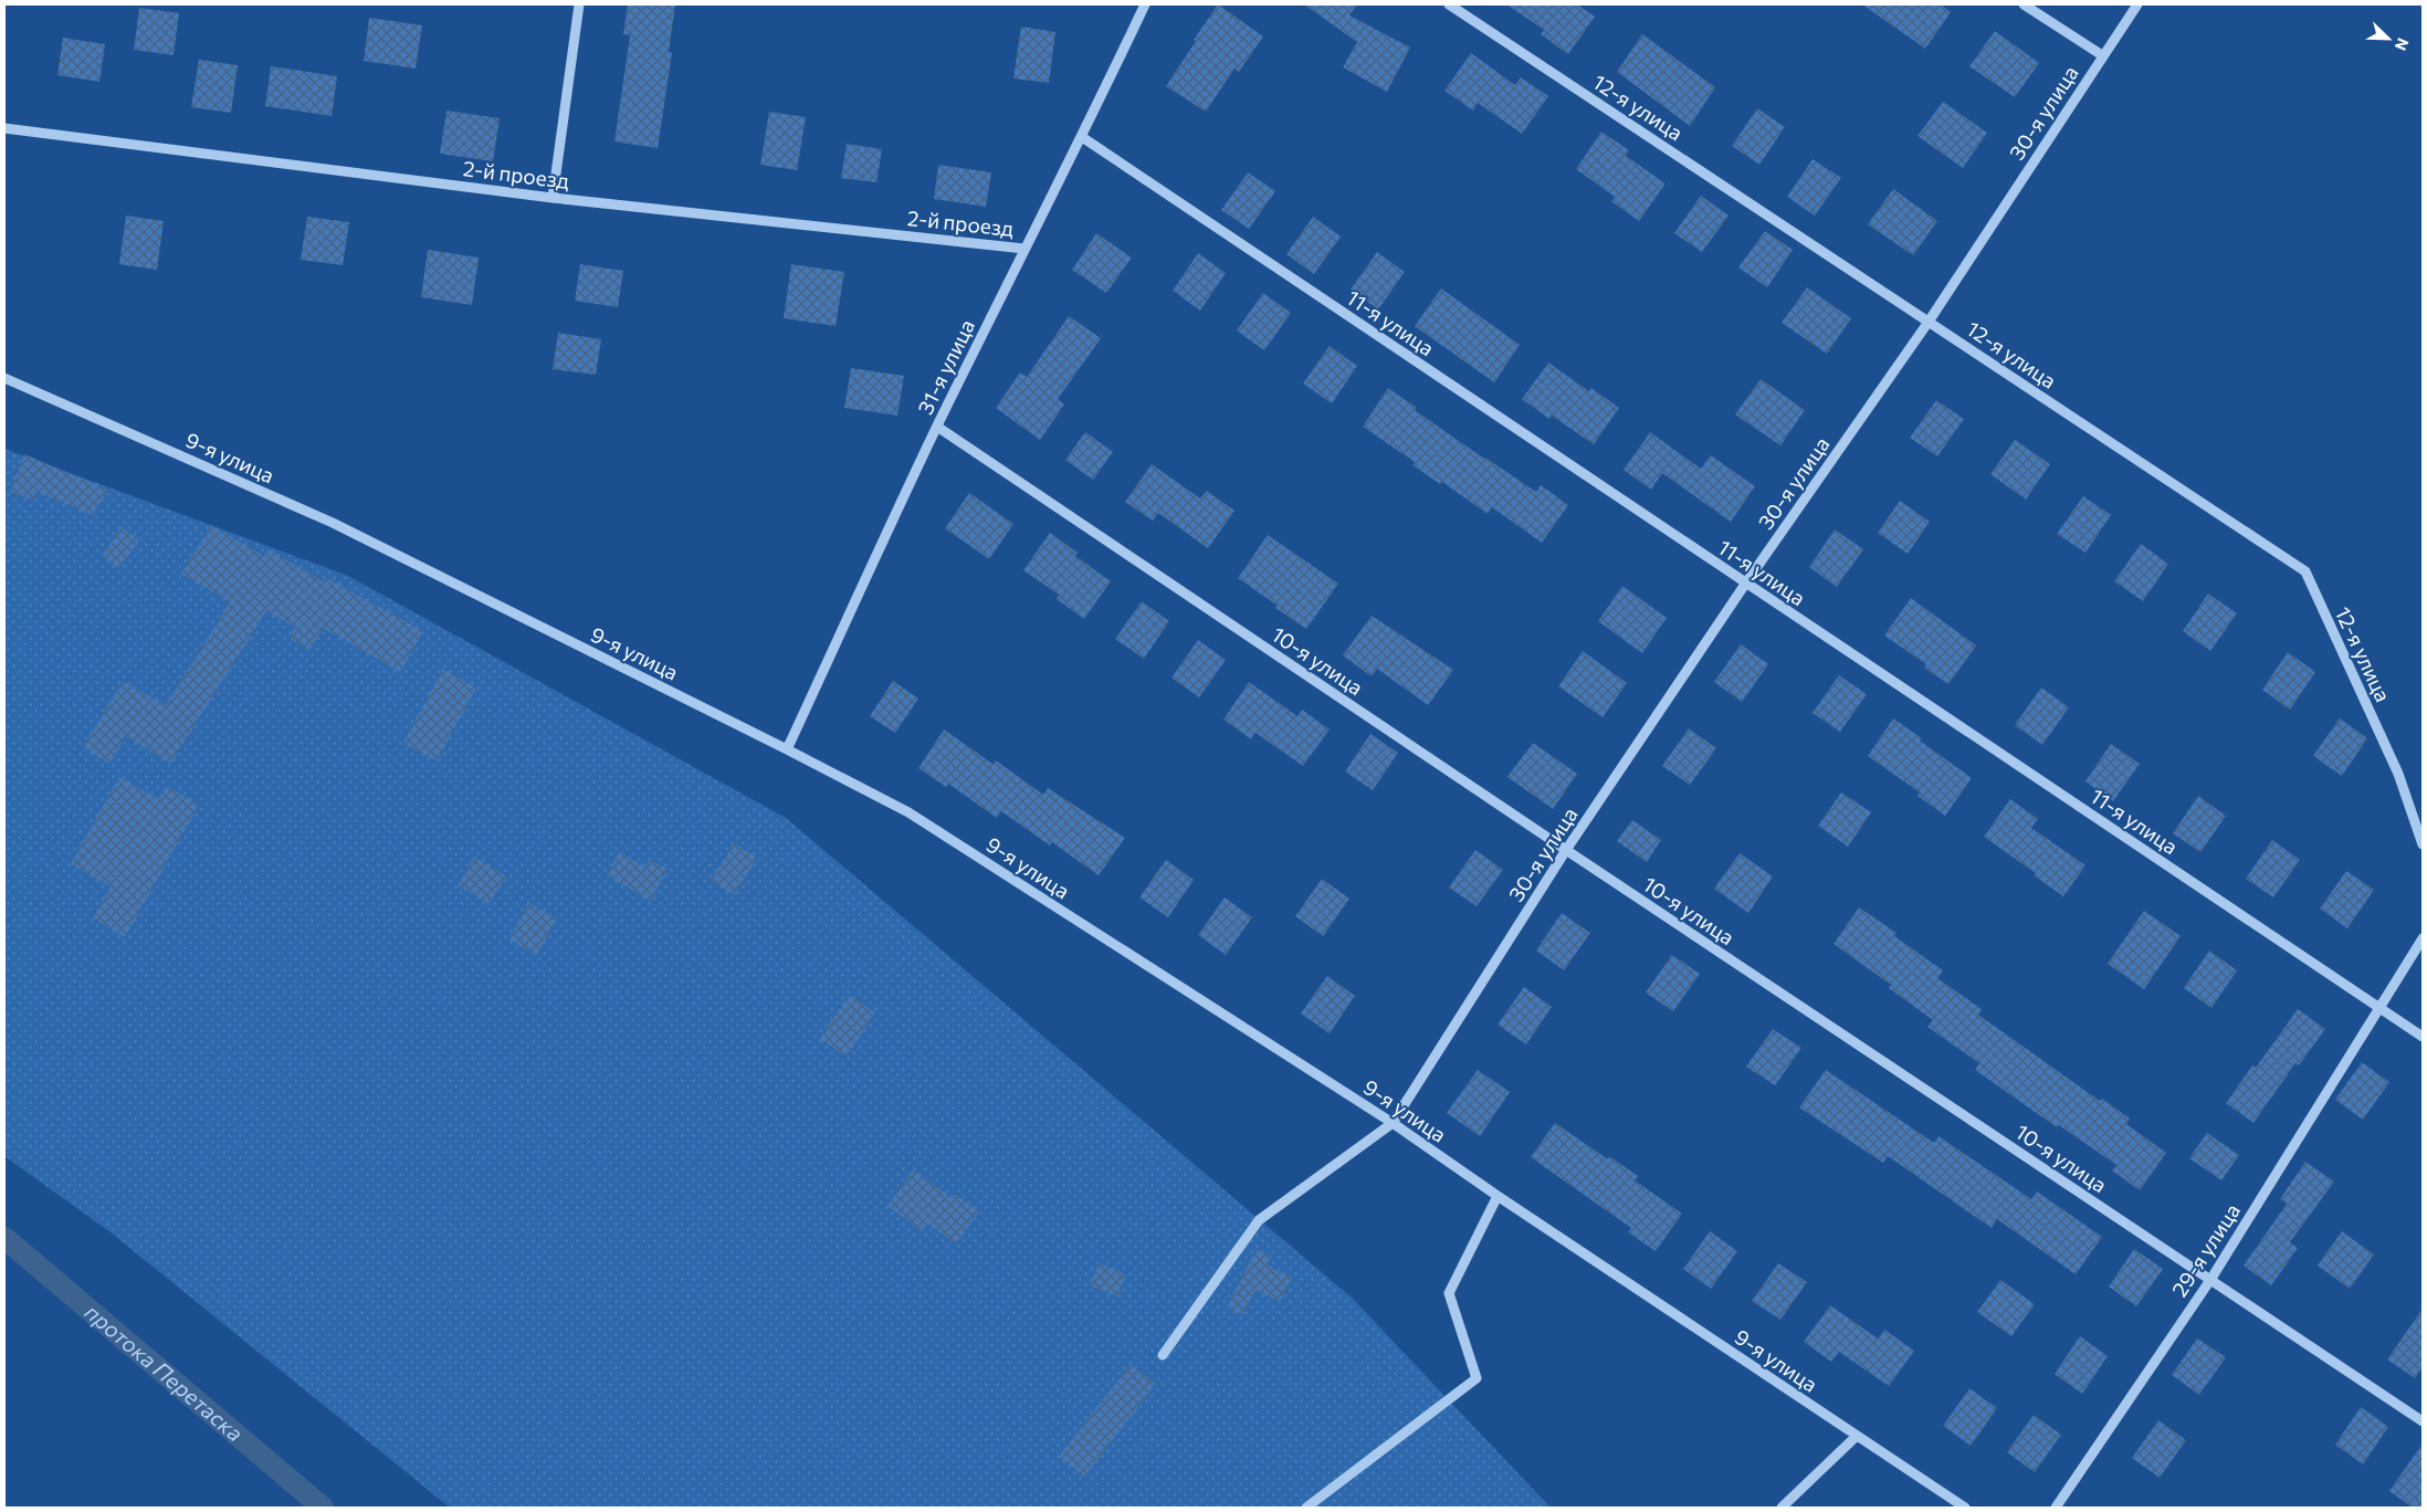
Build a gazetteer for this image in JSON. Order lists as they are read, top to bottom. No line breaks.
{"streets":{"street":["12-я улица","30-я улица","2-й проезд","11-я улица","31-я улица","9-я улица","10-я улица","29-я улица"]},"crossings":[["12-я улица","30-я улица"],["30-я улица","11-я улица"],["30-я улица","9-я улица"],["30-я улица","10-я улица"],["2-й проезд","31-я улица"],["11-я улица","31-я улица"],["11-я улица","29-я улица"],["31-я улица","9-я улица"],["31-я улица","10-я улица"],["10-я улица","29-я улица"]],"water":["протока Перетаска"],"north":"bottom right"}
